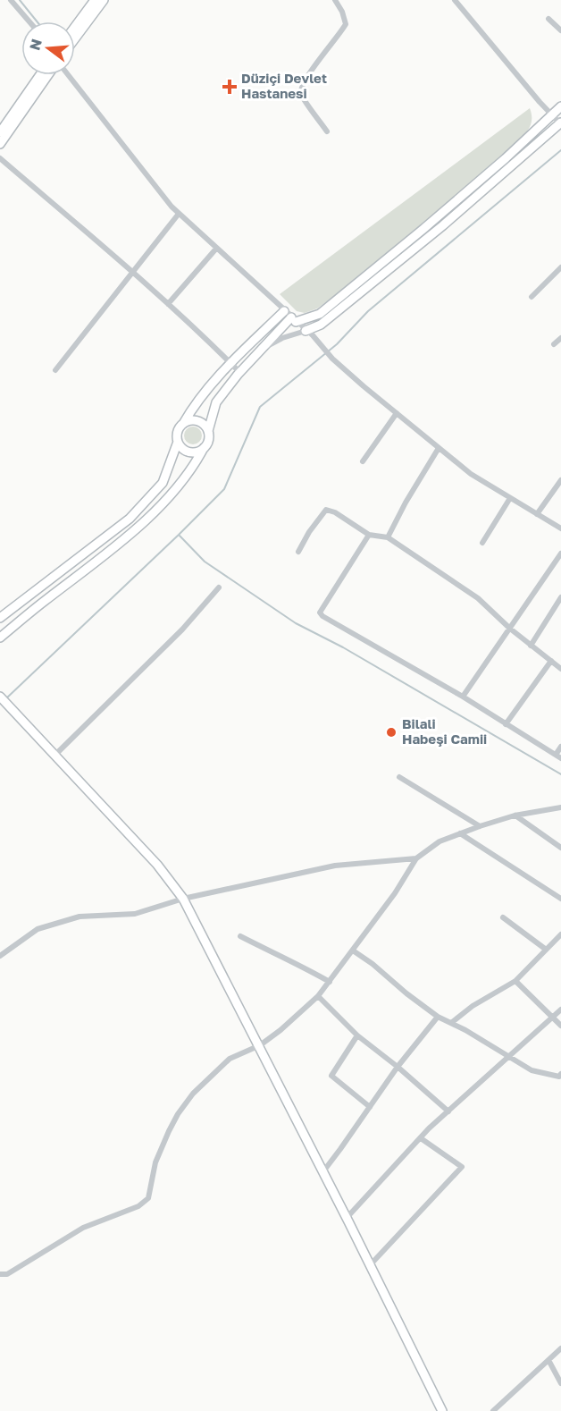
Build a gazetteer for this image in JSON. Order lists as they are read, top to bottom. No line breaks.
{"places":{"health":["Düziçi Devlet Hastanesi"],"other":["Bilali Habeşi Camii"]},"north":"left"}
